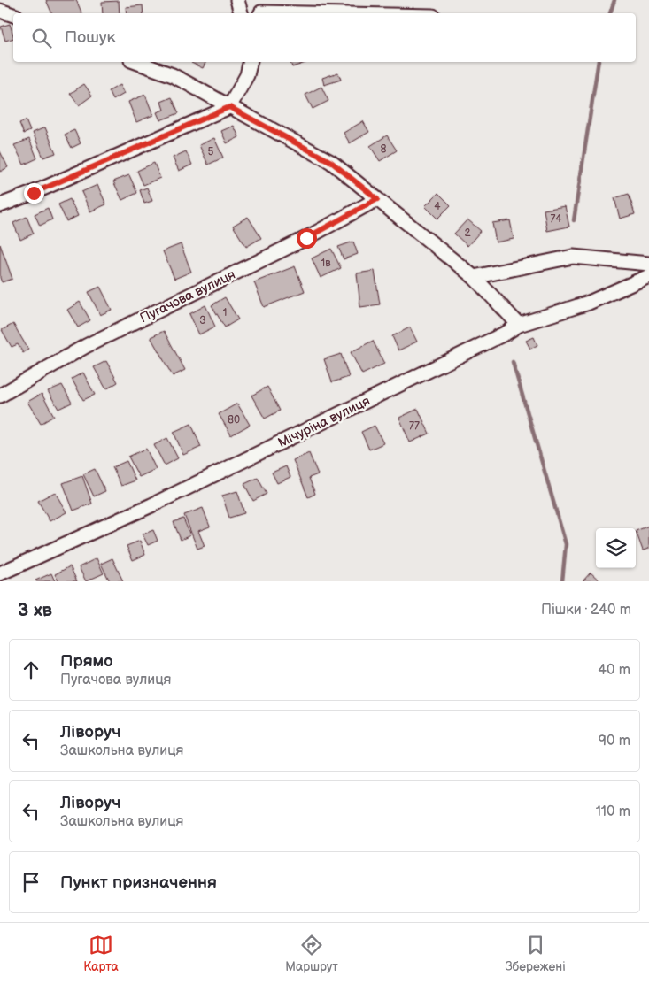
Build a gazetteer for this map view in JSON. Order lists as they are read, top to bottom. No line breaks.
{"streets":{"street":["Пугачова вулиця","Мічуріна вулиця"]},"house_numbers":["8","5","4","74","2","1в","1","3","80","77"],"page":{"search":"Пошук","heading":["3 хв","Пішки · 240 m"],"list":[["Прямо","Пугачова вулиця","40 m"],["Ліворуч","Зашкольна вулиця","90 m"],["Ліворуч","Зашкольна вулиця","110 m"],"Пункт призначення"],"nav":["Карта","Маршрут","Збережені"]}}
